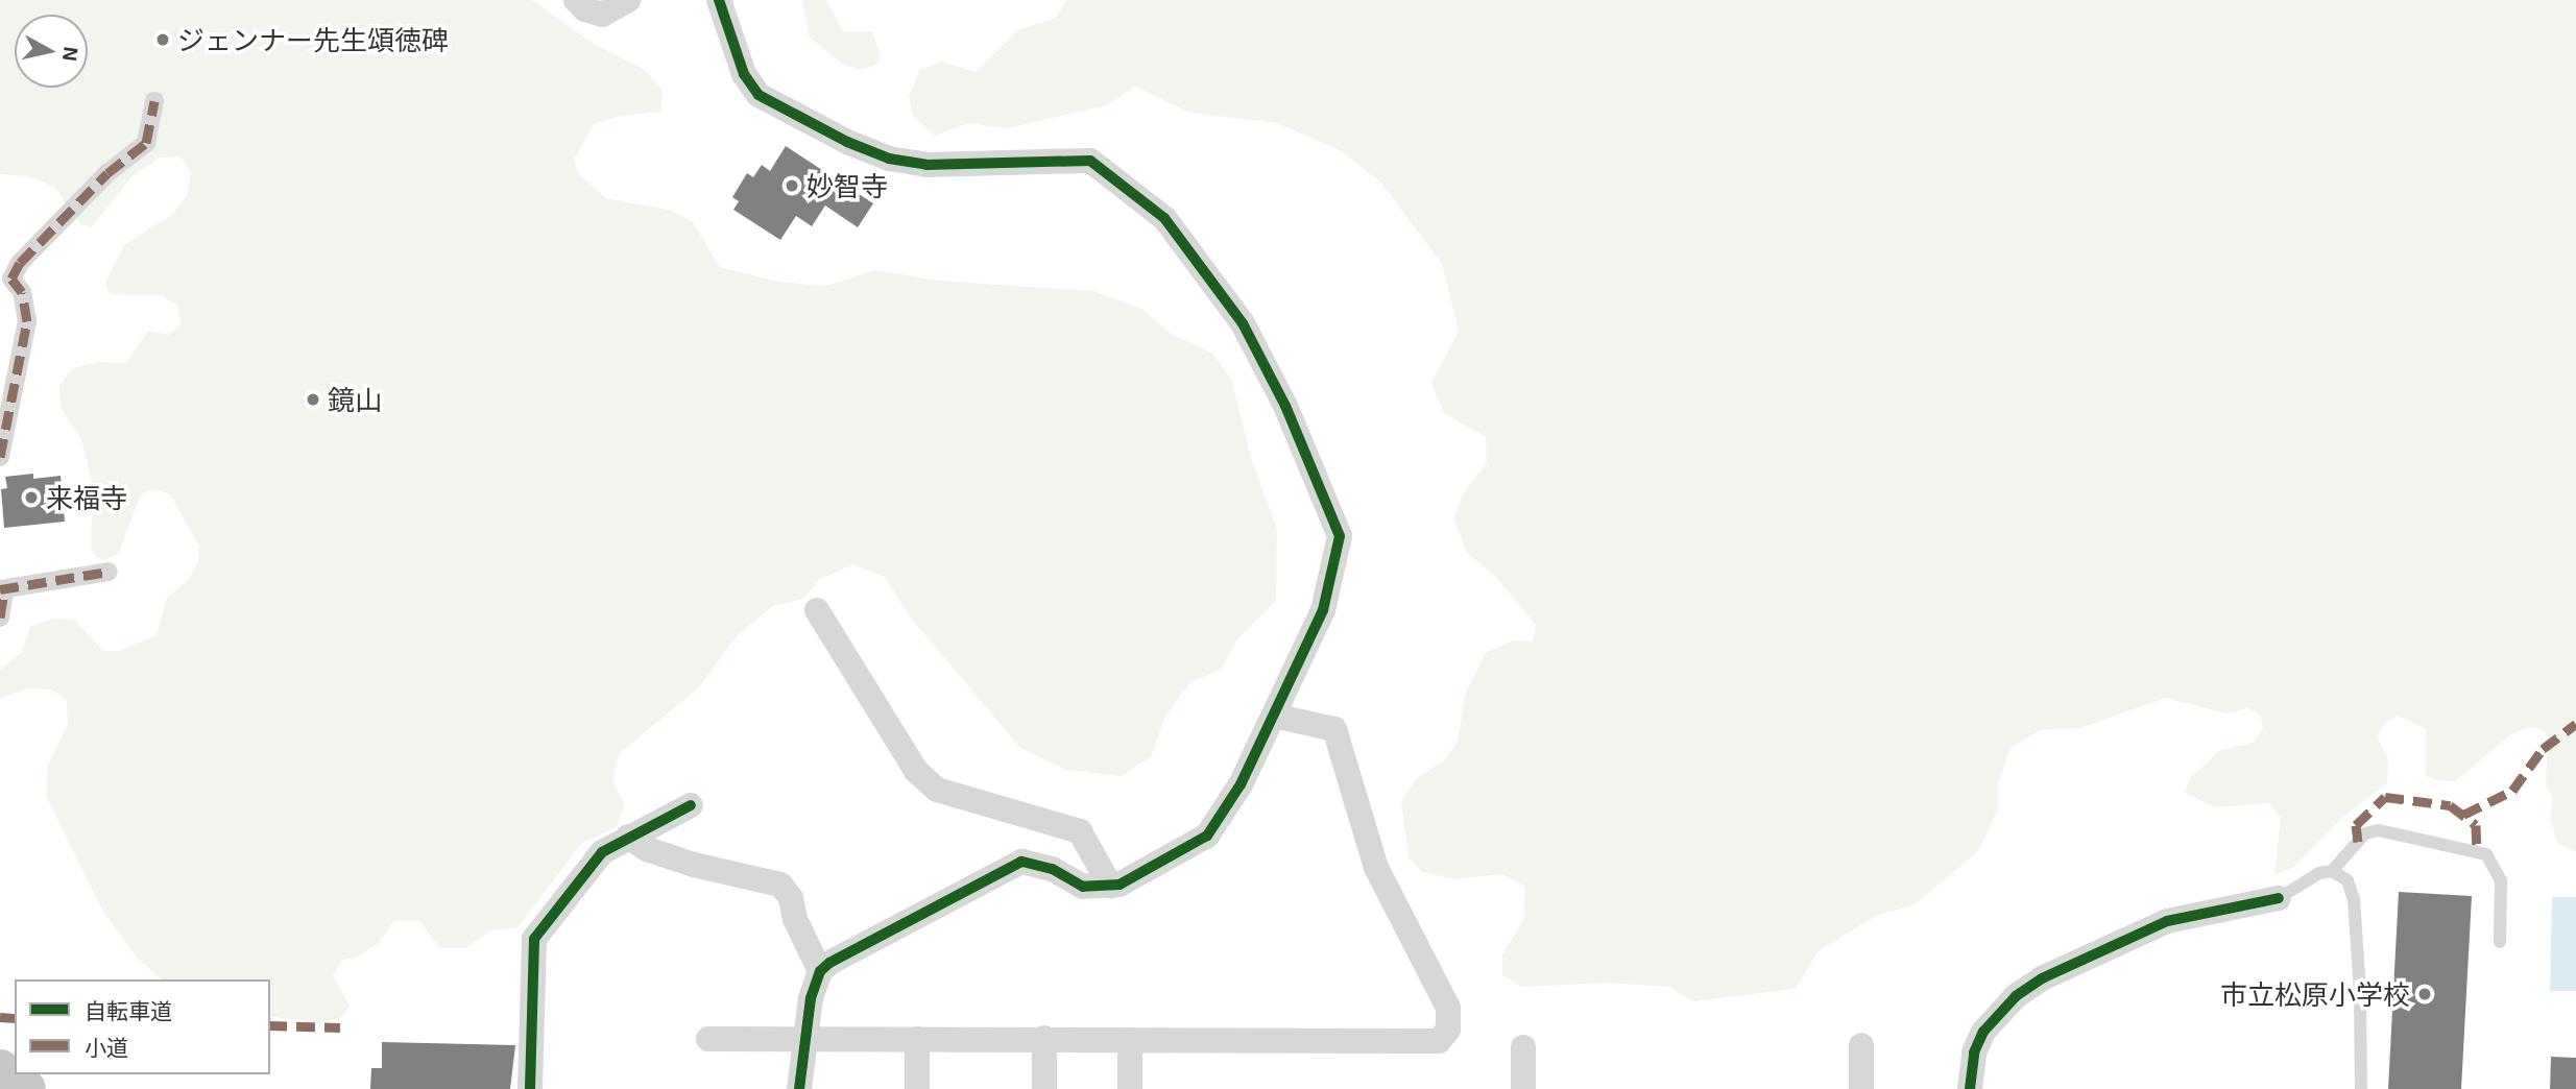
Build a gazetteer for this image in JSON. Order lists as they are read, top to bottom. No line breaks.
{"places":["ジェンナー先生頌徳碑","妙智寺","鏡山","来福寺","市立松原小学校"],"legend":["自転車道","小道"],"north":"right"}
